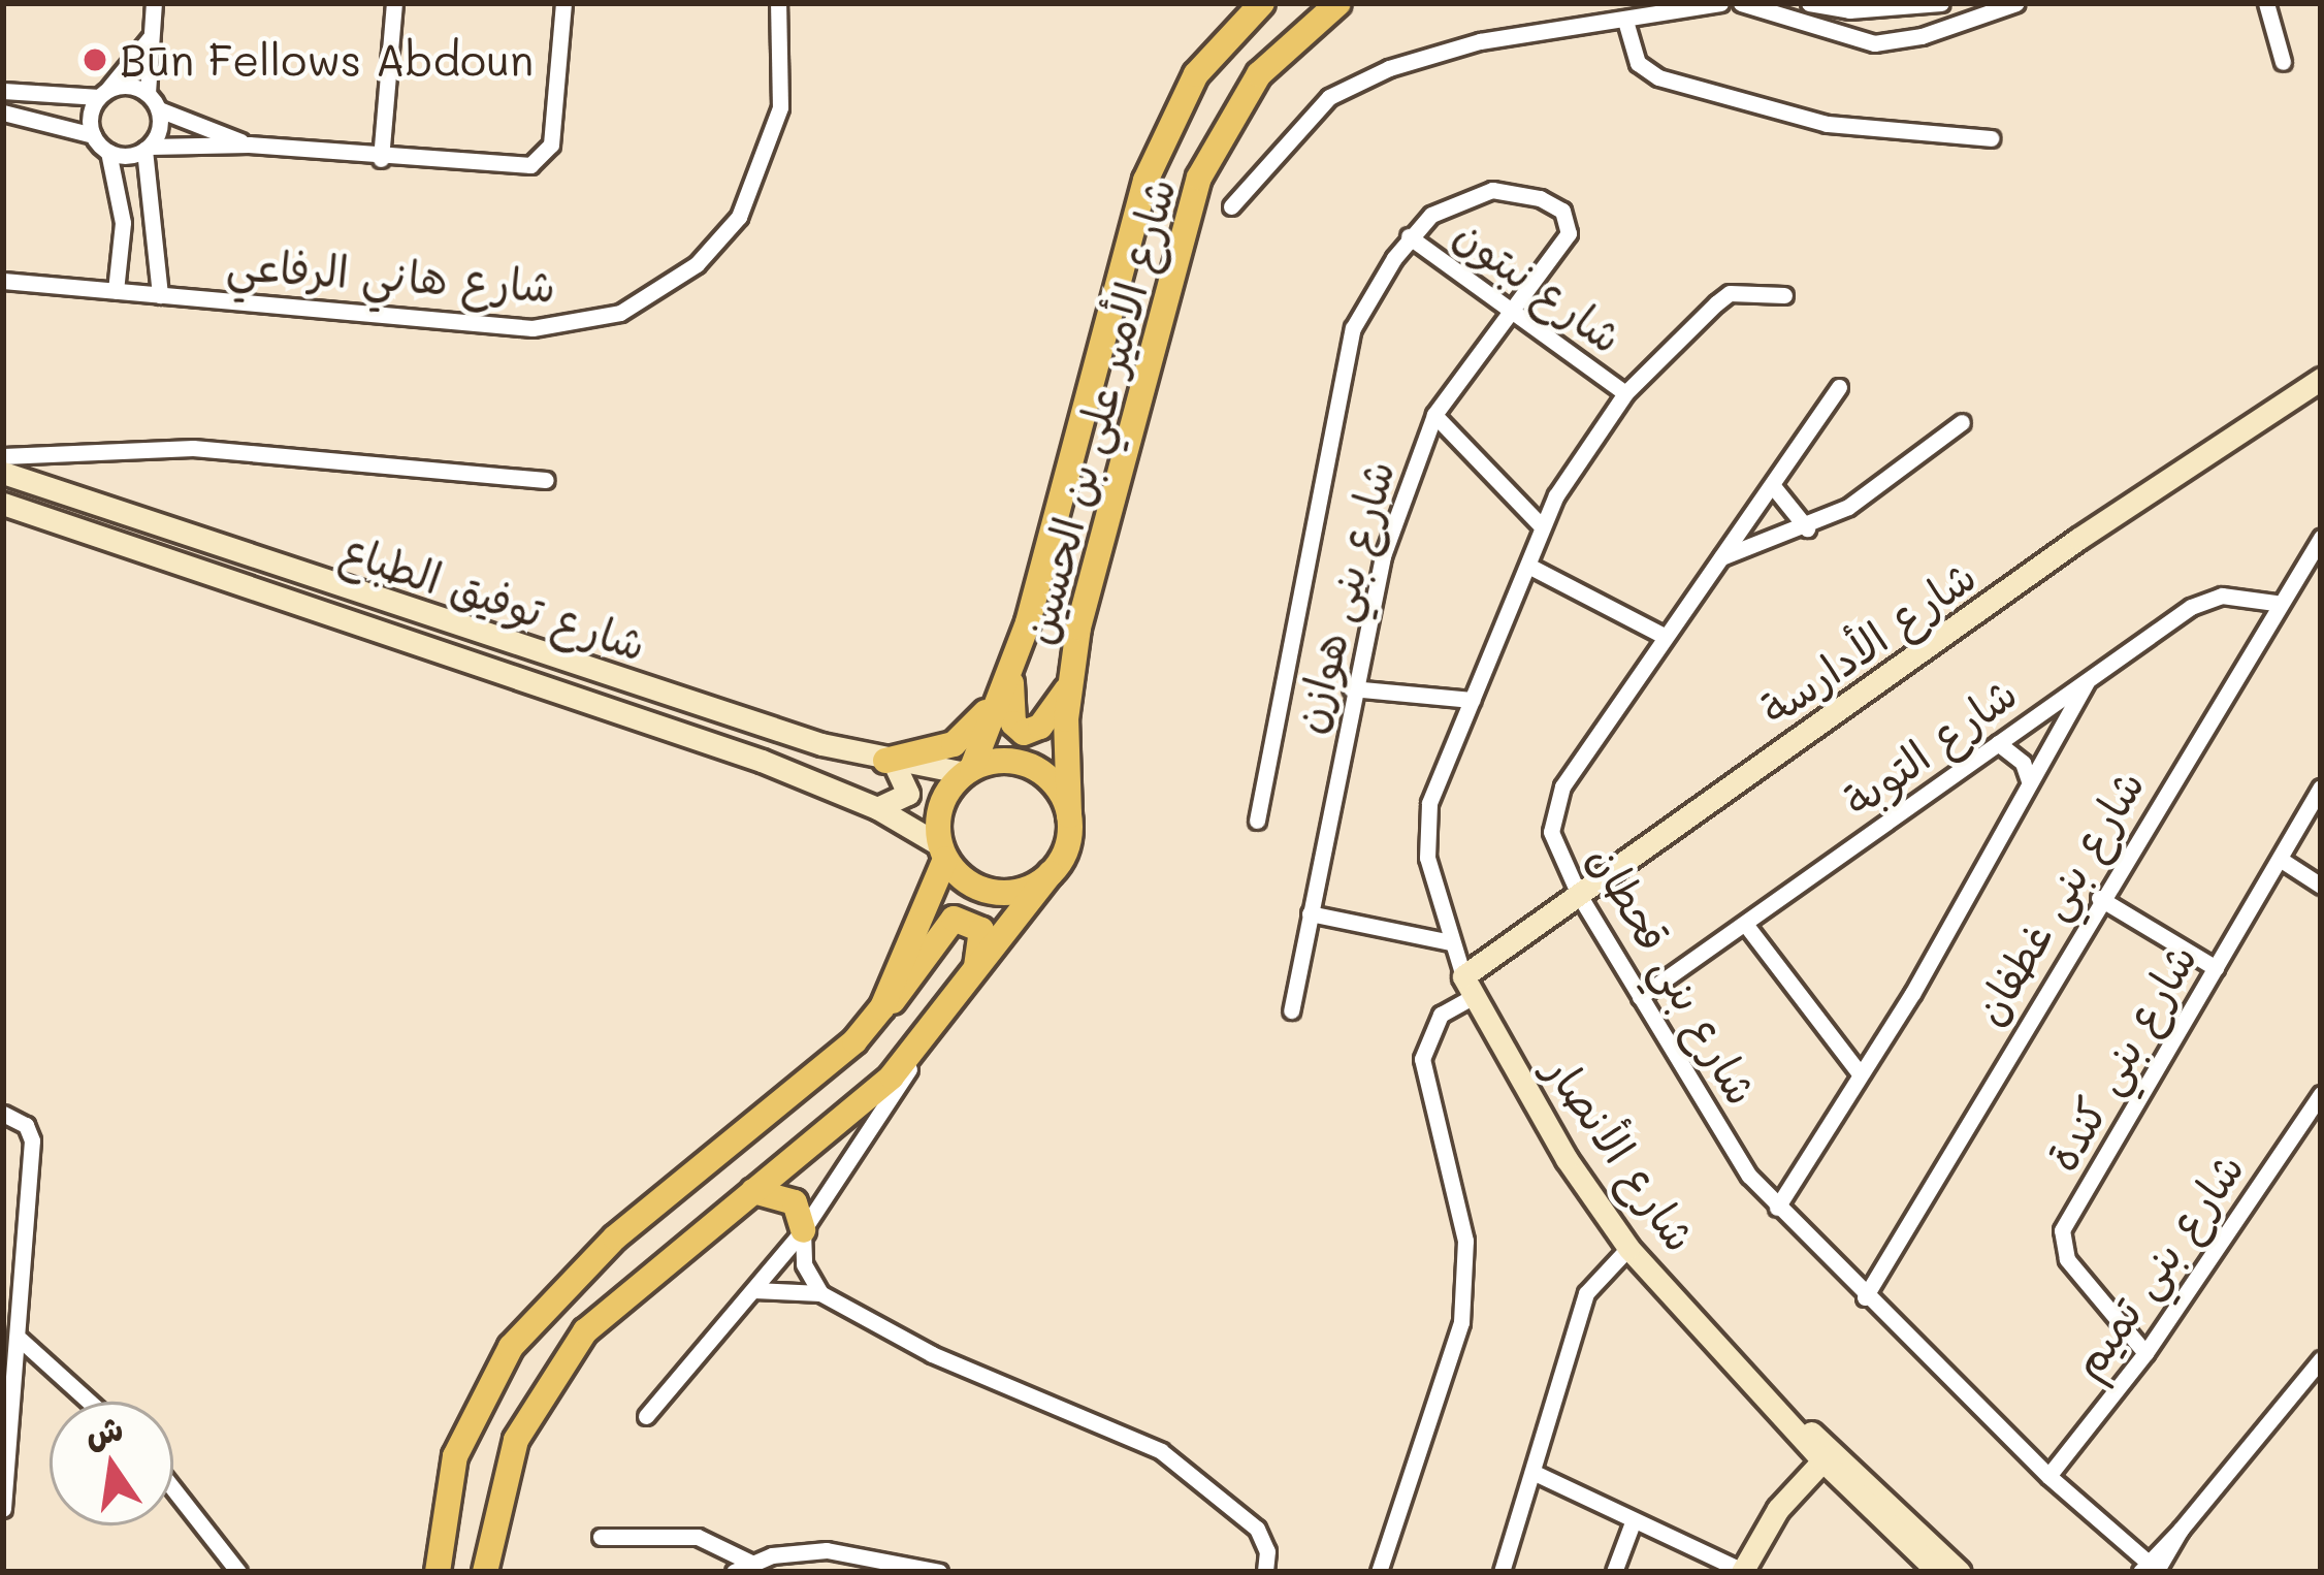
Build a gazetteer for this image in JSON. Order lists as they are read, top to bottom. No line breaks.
{"streets":{"main road":["شارع الأمير علي بن الحسين"],"street":["شارع هاني الرفاعي","شارع نبتون","شارع توفيق الطباع","شارع بني هوازن","شارع الأدارسة","شارع التوبة","شارع بني غطفان","شارع بني قحطان","شارع بني كندة","شارع الأنصار","شارع بني تميم"]},"crossings":[["شارع نبتون","شارع بني هوازن"],["شارع الأمير علي بن الحسين","شارع توفيق الطباع"],["شارع الأدارسة","شارع بني قحطان"],["شارع الأدارسة","شارع الأنصار"],["شارع التوبة","شارع بني غطفان"],["شارع التوبة","شارع بني قحطان"],["شارع بني غطفان","شارع بني قحطان"],["شارع بني قحطان","شارع بني تميم"],["شارع بني كندة","شارع بني تميم"]],"places":["Būn Fellows Abdoun"],"north":"top"}
